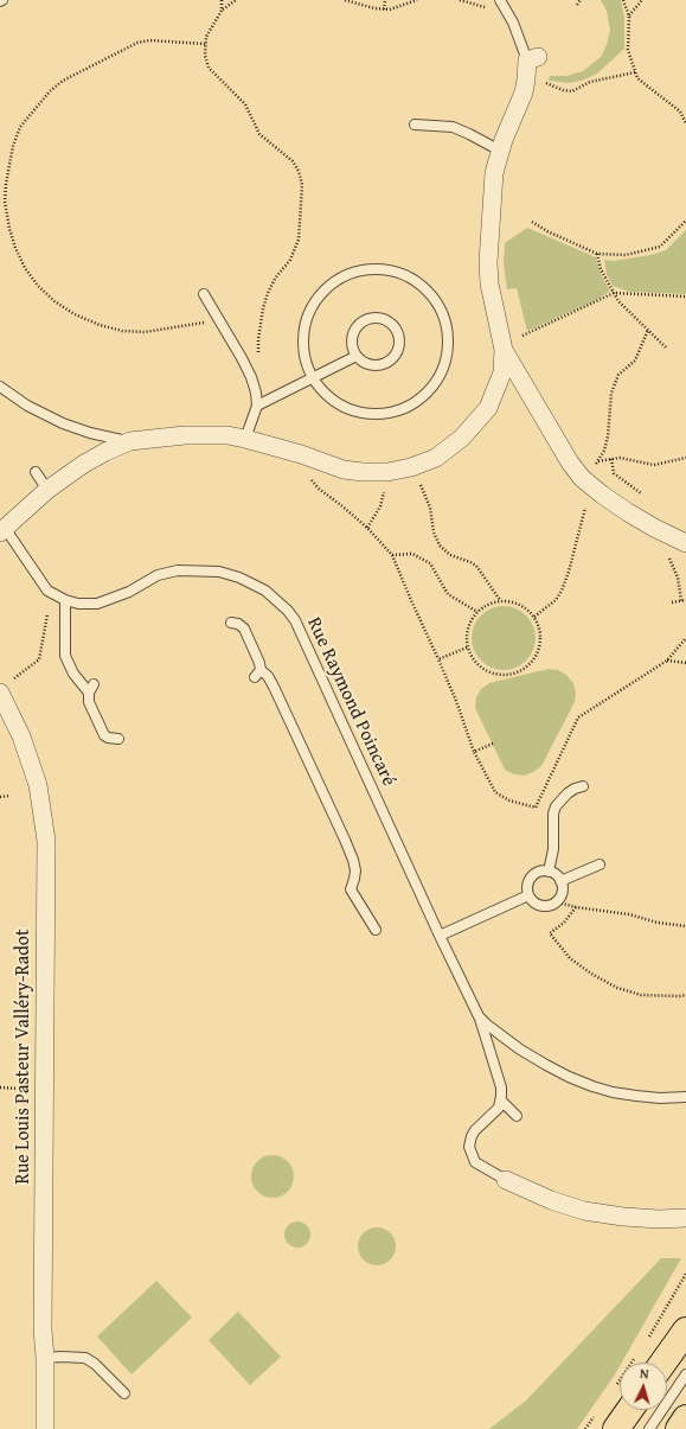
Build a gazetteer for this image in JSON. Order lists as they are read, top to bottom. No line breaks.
{"streets":{"street":["Rue Louis Pasteur Valléry-Radot"],"lane":["Rue Raymond Poincaré"]},"north":"top"}
